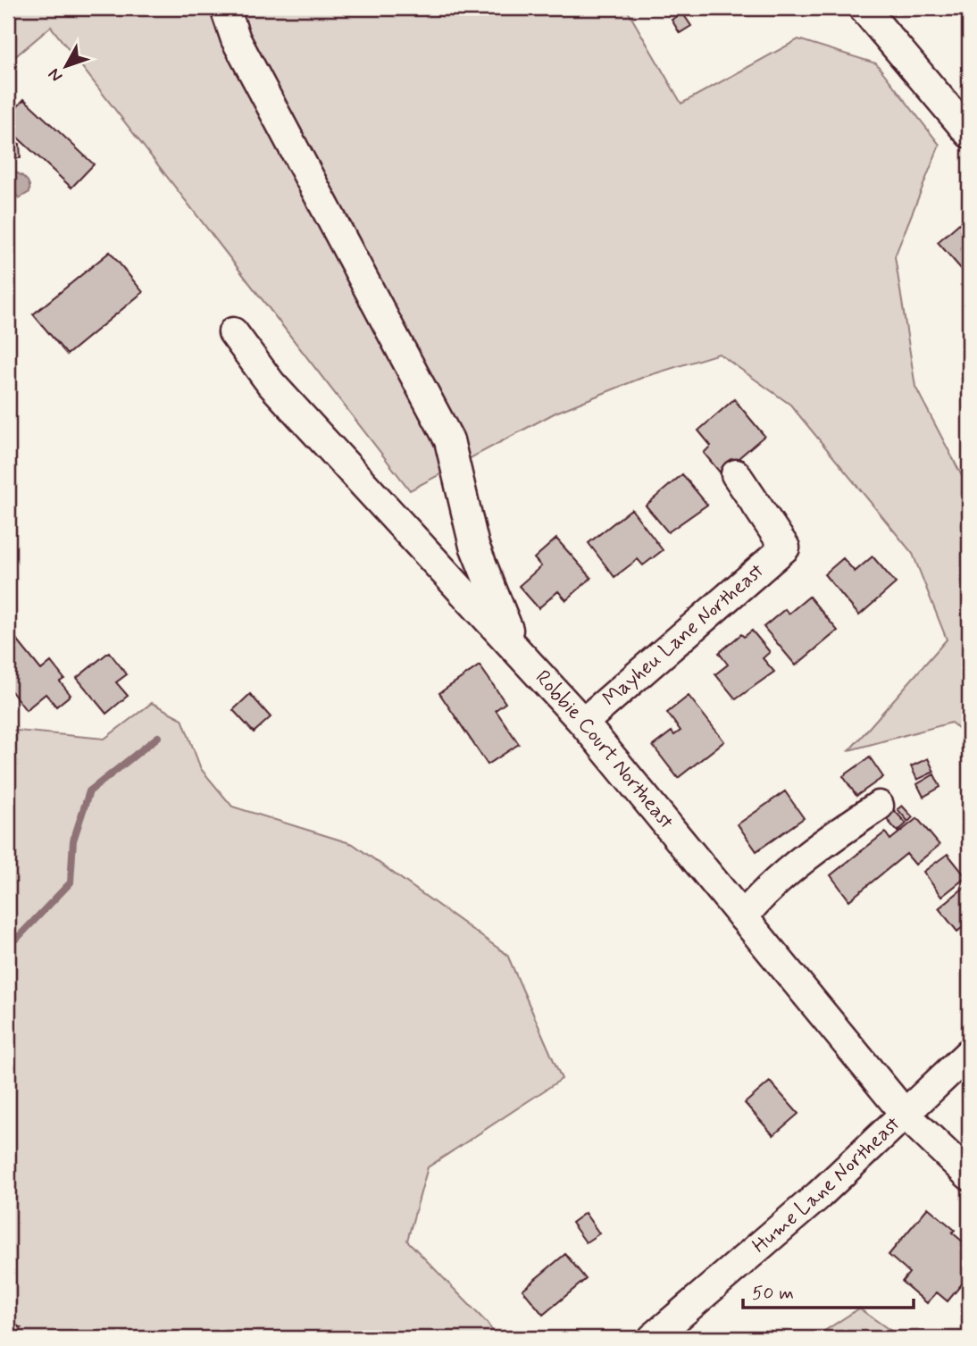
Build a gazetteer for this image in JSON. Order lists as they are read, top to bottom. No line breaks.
{"streets":{"street":["Mayheu Lane Northeast","Robbie Court Northeast","Hume Lane Northeast"]},"crossings":[["Mayheu Lane Northeast","Robbie Court Northeast"],["Robbie Court Northeast","Hume Lane Northeast"]],"scale_bar":"50 m","north":"bottom left"}
